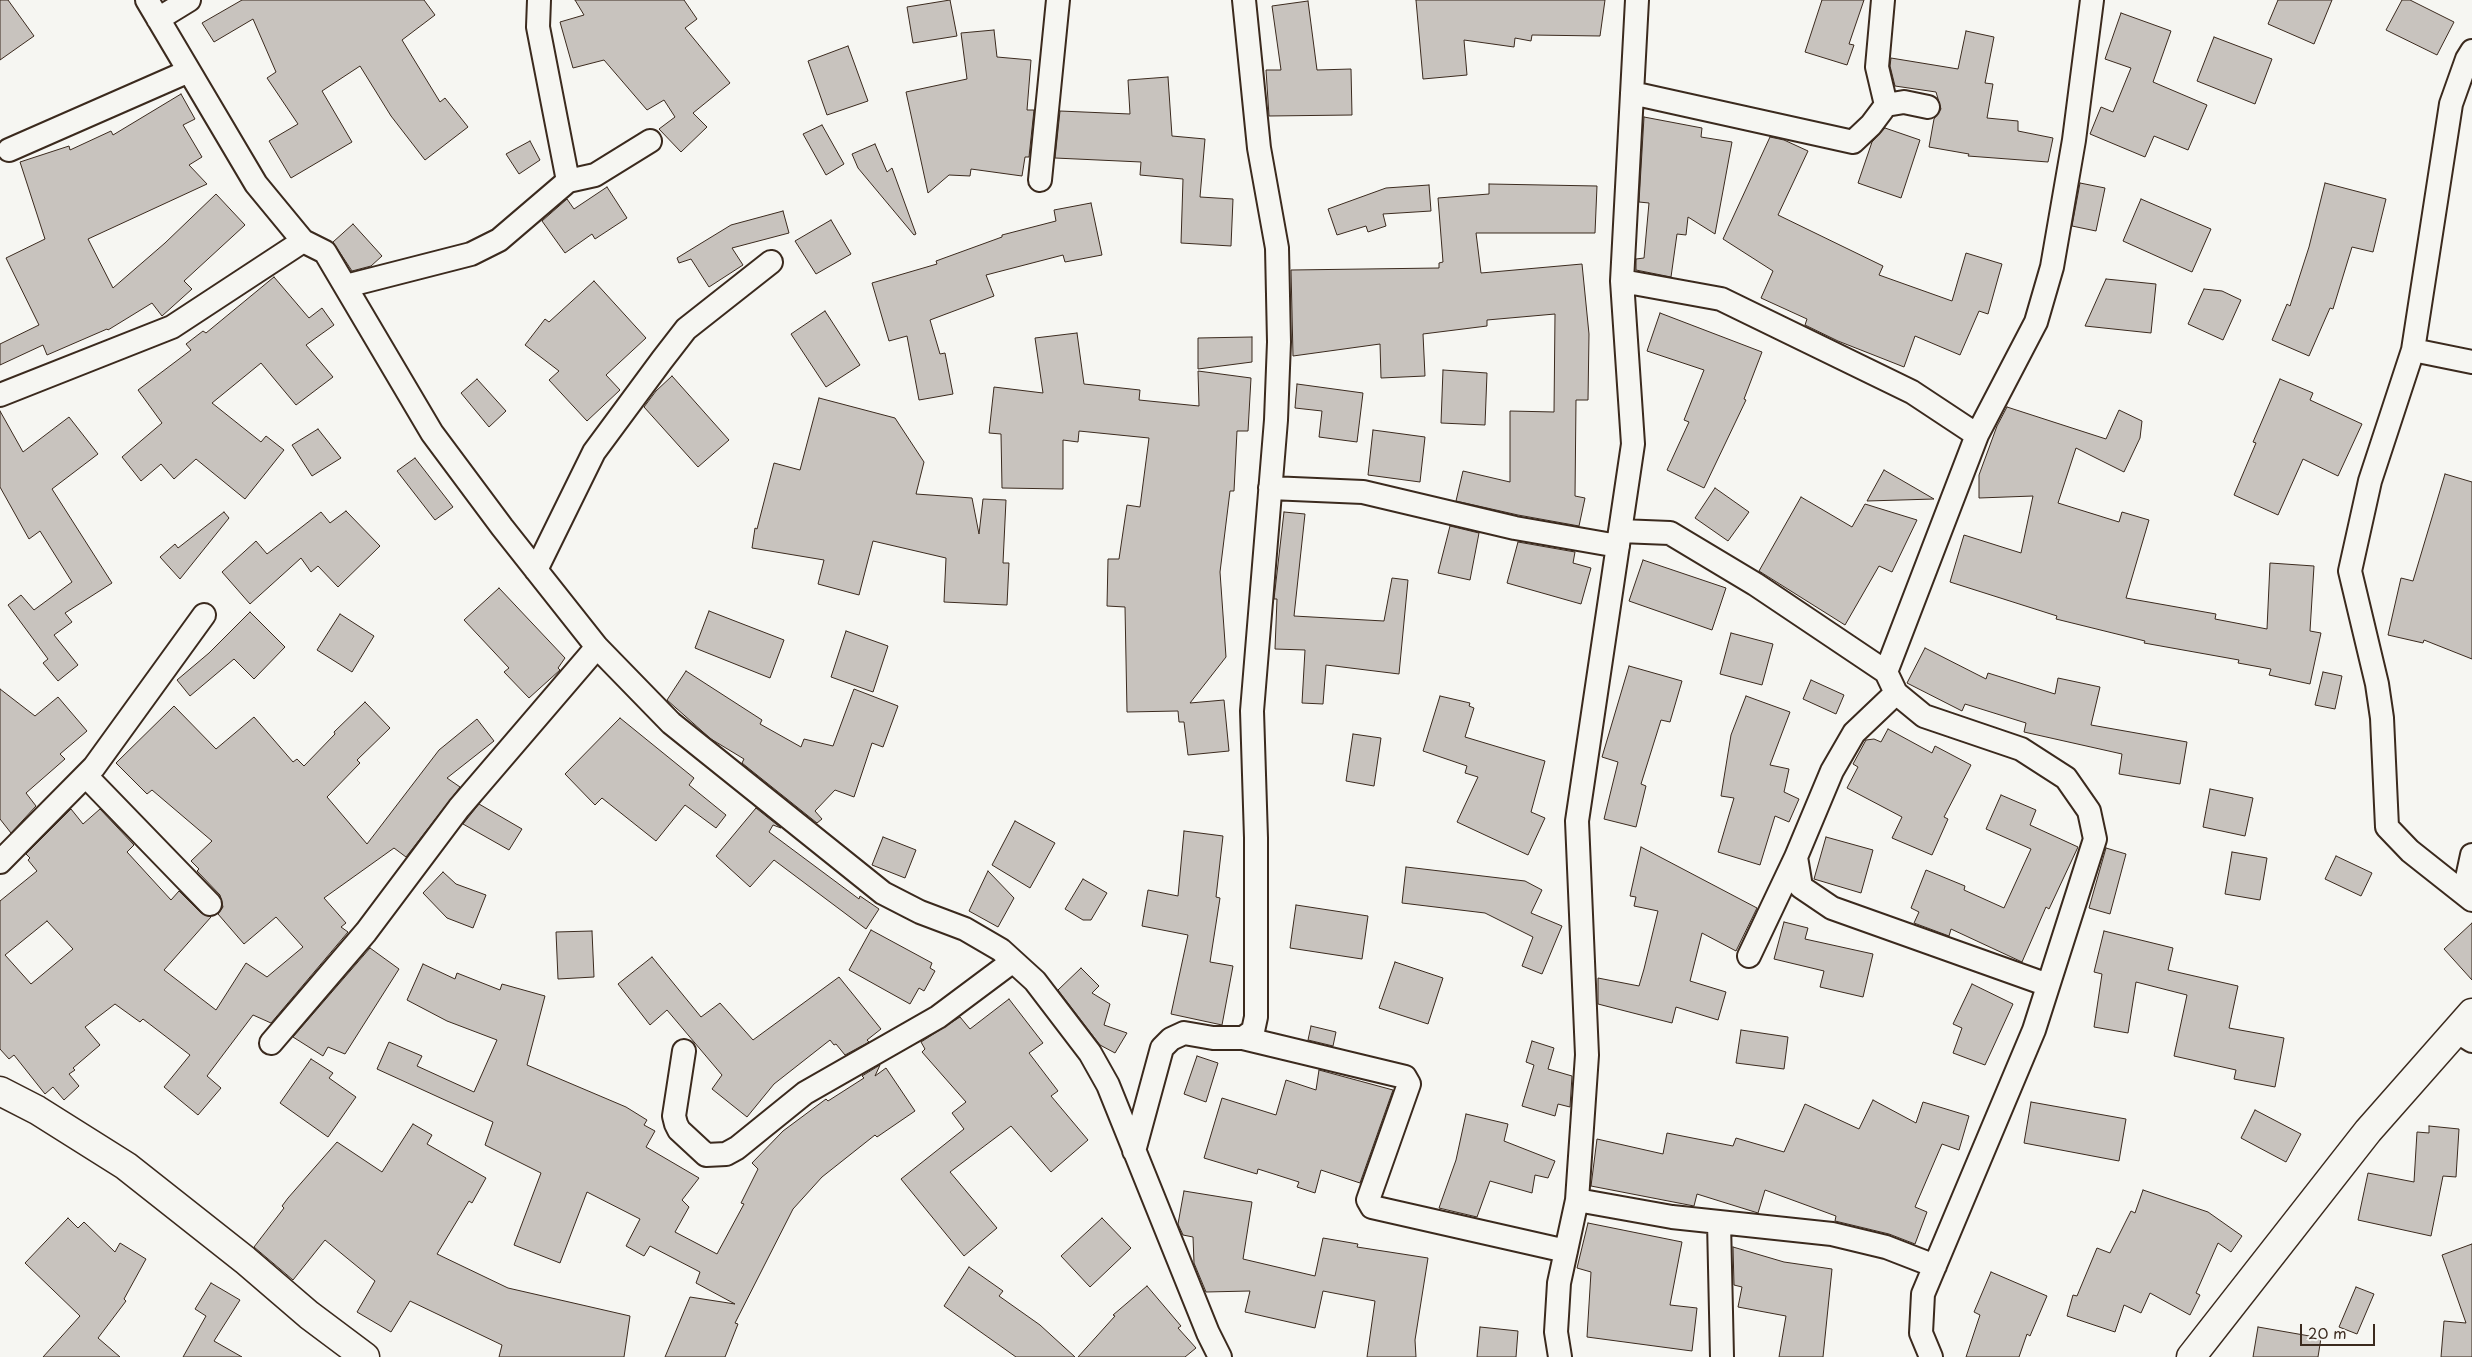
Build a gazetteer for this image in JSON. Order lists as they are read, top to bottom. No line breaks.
{"scale_bar":"20 m"}
